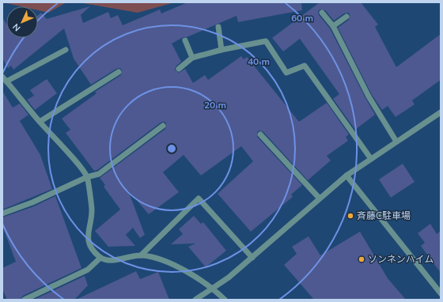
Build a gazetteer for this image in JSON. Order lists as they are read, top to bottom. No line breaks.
{"places":["斉藤C駐車場","ソンネンハイム"],"north":"bottom left","rings":["60 m","40 m","20 m"]}
